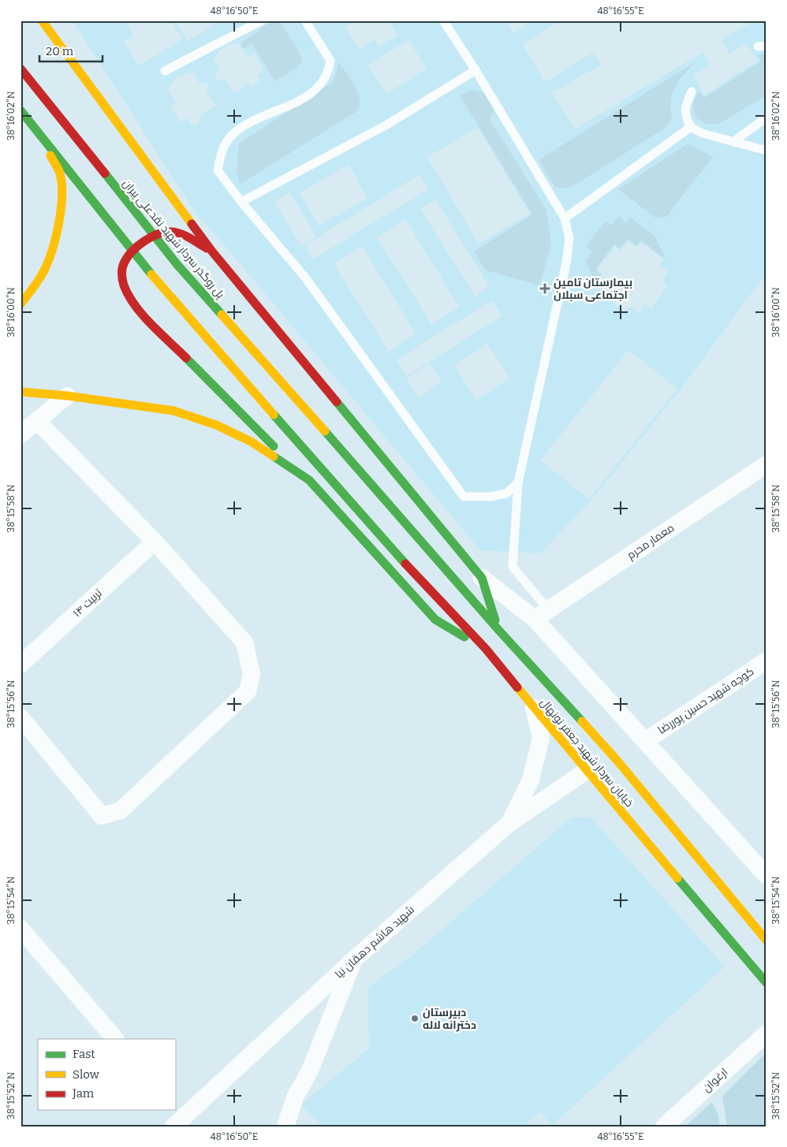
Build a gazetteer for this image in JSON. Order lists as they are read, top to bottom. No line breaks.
{"streets":{"main road":["پل روگذر سردار شهید نقدعلی پیران","خیابان سردار شهید جعفر نونهال"],"street":["معمار محرم","تربیت ۱۴","کوچه شهید حسین پوررضا","شهید هاشم دهقان نیا","ارغوان"]},"crossings":[["پل روگذر سردار شهید نقدعلی پیران","خیابان سردار شهید جعفر نونهال"],["خیابان سردار شهید جعفر نونهال","شهید هاشم دهقان نیا"]],"places":{"health":["بیمارستان تامین اجتماعی سبلان"],"other":["دبیرستان دخترانه لاله"]},"legend":["Fast","Slow","Jam"],"scale_bar":"20 m","coordinates":["48°16'50\"E","48°16'55\"E","38°16'02\"N","38°16'00\"N","38°15'58\"N","38°15'56\"N","38°15'54\"N","38°15'52\"N"]}
